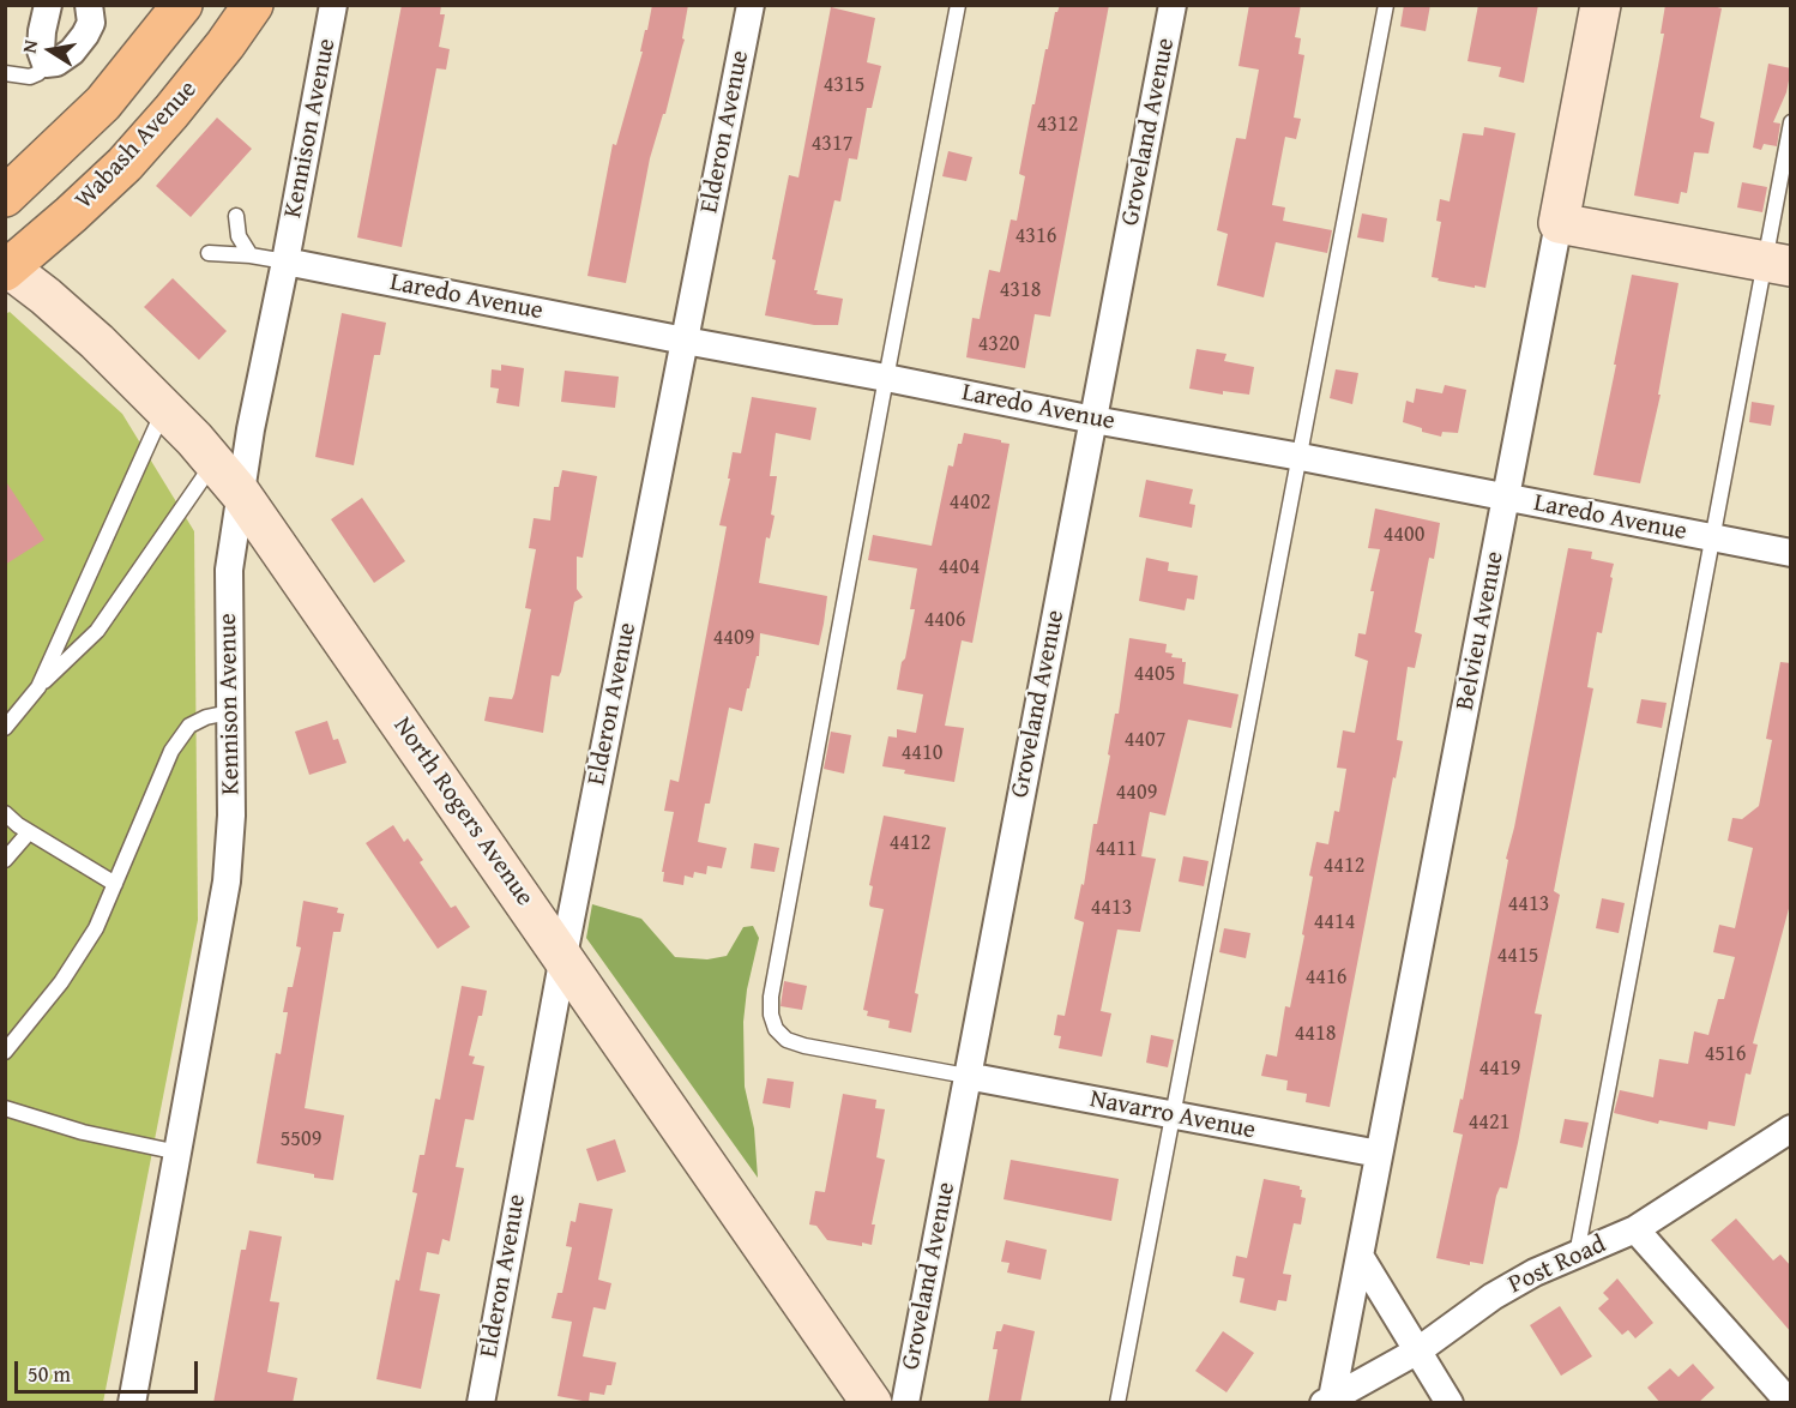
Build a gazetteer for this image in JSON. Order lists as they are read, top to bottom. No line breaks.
{"streets":{"main road":["Wabash Avenue"],"street":["Kennison Avenue","Elderon Avenue","Groveland Avenue","Laredo Avenue","Belvieu Avenue","North Rogers Avenue","Navarro Avenue","Post Road"]},"crossings":[["Kennison Avenue","Laredo Avenue"],["Kennison Avenue","North Rogers Avenue"],["Elderon Avenue","Laredo Avenue"],["Elderon Avenue","North Rogers Avenue"],["Groveland Avenue","Laredo Avenue"],["Groveland Avenue","Navarro Avenue"],["Wabash Avenue","North Rogers Avenue"],["Laredo Avenue","Belvieu Avenue"],["Belvieu Avenue","Navarro Avenue"],["Belvieu Avenue","Post Road"]],"house_numbers":["4315","4312","4317","4316","4318","4320","4402","4400","4404","4406","4409","4405","4407","4410","4409","4412","4411","4412","4413","4413","4414","4415","4416","4418","4516","4419","4421","5509"],"scale_bar":"50 m","north":"left"}
